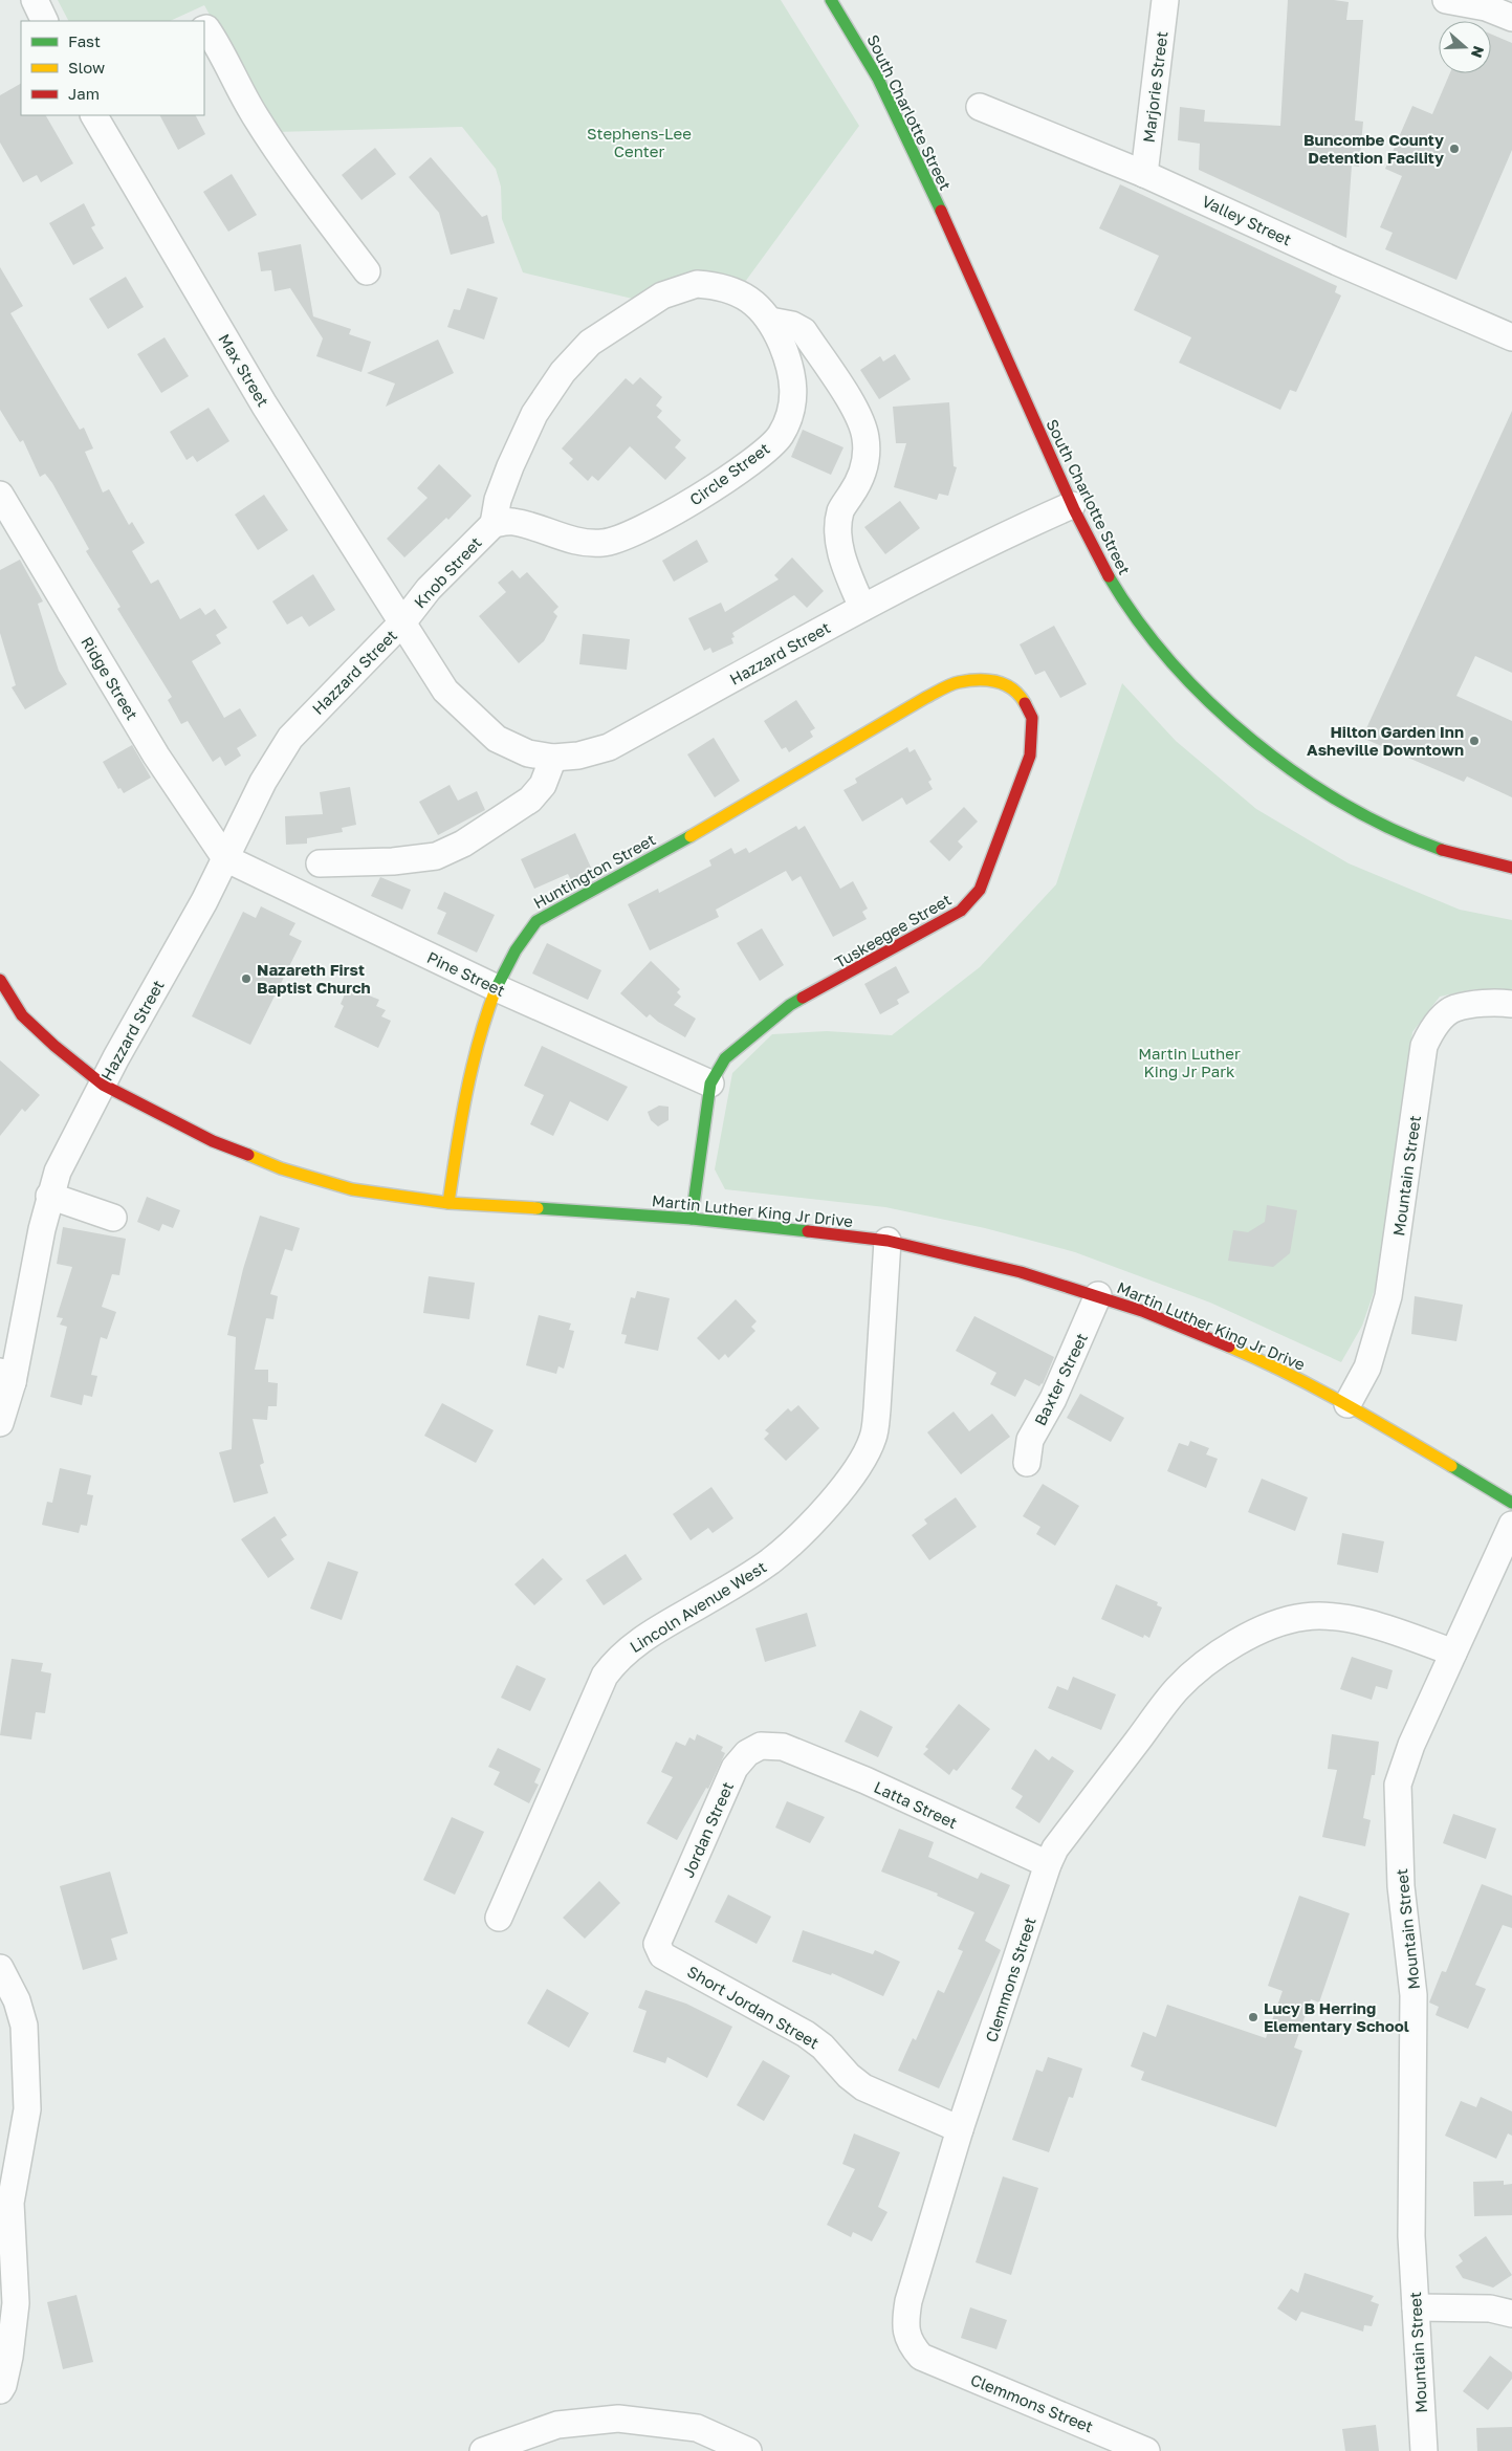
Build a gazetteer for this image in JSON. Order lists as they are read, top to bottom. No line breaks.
{"streets":{"main road":["South Charlotte Street","Huntington Street","Tuskeegee Street","Martin Luther King Jr Drive"],"street":["Marjorie Street","Valley Street","Max Street","Circle Street","Knob Street","Hazzard Street","Ridge Street","Pine Street","Mountain Street","Baxter Street","Lincoln Avenue West","Latta Street","Jordan Street","Clemmons Street","Short Jordan Street"]},"crossings":[["Marjorie Street","Valley Street"],["South Charlotte Street","Hazzard Street"],["Max Street","Knob Street"],["Max Street","Hazzard Street"],["Circle Street","Knob Street"],["Knob Street","Hazzard Street"],["Hazzard Street","Ridge Street"],["Hazzard Street","Pine Street"],["Hazzard Street","Martin Luther King Jr Drive"],["Ridge Street","Pine Street"],["Huntington Street","Tuskeegee Street"],["Huntington Street","Pine Street"],["Huntington Street","Martin Luther King Jr Drive"],["Tuskeegee Street","Pine Street"],["Tuskeegee Street","Martin Luther King Jr Drive"],["Mountain Street","Martin Luther King Jr Drive"],["Mountain Street","Clemmons Street"],["Martin Luther King Jr Drive","Baxter Street"],["Martin Luther King Jr Drive","Lincoln Avenue West"],["Latta Street","Jordan Street"],["Latta Street","Clemmons Street"],["Jordan Street","Short Jordan Street"],["Clemmons Street","Short Jordan Street"]],"parks":["Stephens-Lee Center","Martin Luther King Jr Park"],"places":["Buncombe County Detention Facility","Hilton Garden Inn Asheville Downtown","Nazareth First Baptist Church","Lucy B Herring Elementary School"],"legend":["Fast","Slow","Jam"],"north":"right"}
